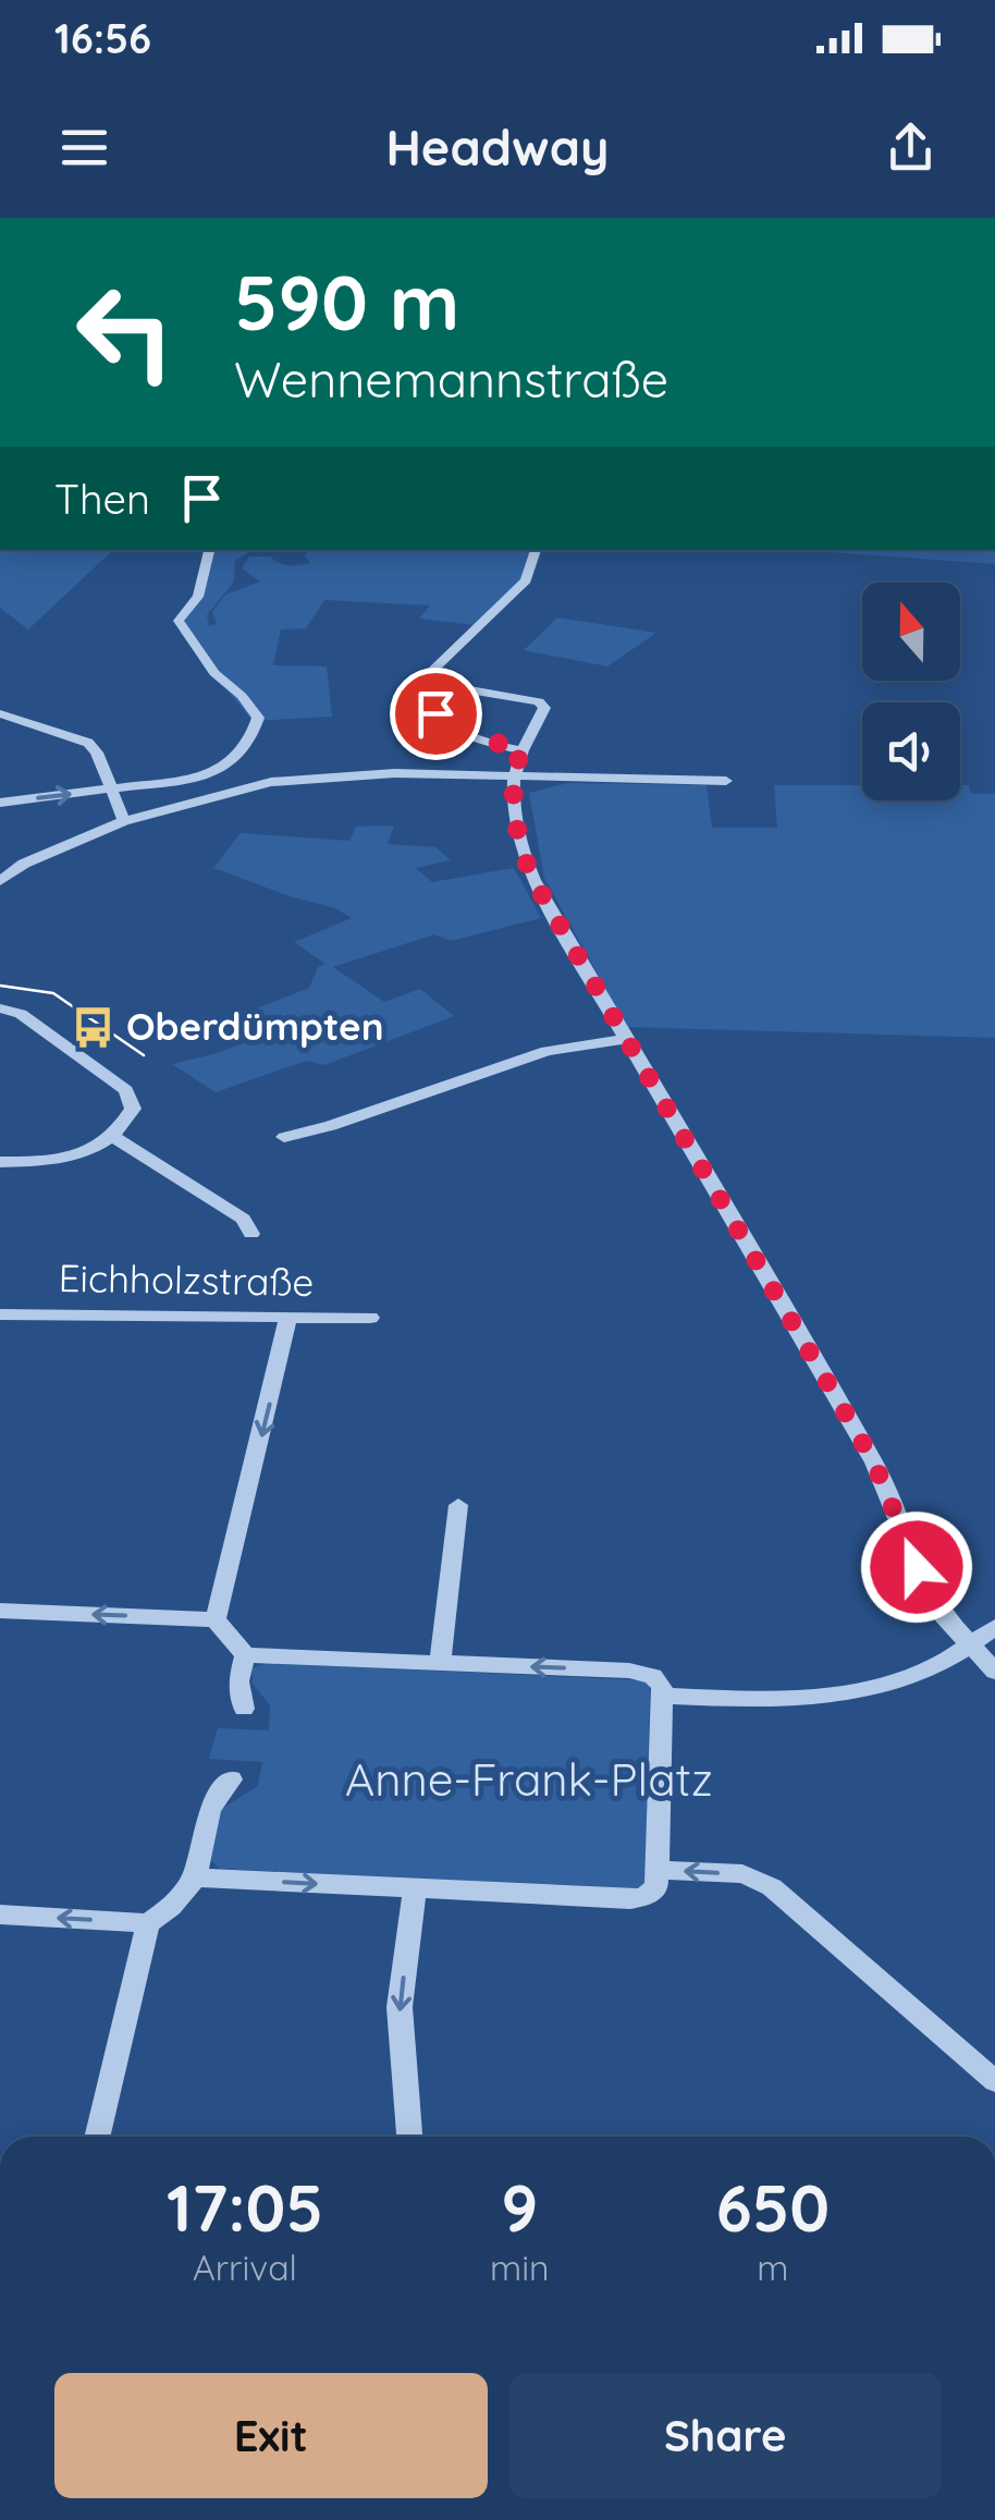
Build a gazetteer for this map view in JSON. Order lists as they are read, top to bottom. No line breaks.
{"streets":{"street":["Eichholzstraße"]},"parks":["Anne-Frank-Platz"],"places":{"bus stop":["Oberdümpten"]},"north":"top","page":{"status":"16:56","header":"Headway","turn":["590 m","Wennemannstraße"],"then":"Then","eta":["17:05","Arrival","9","min","650","m"],"buttons":["Exit","Share"]}}
